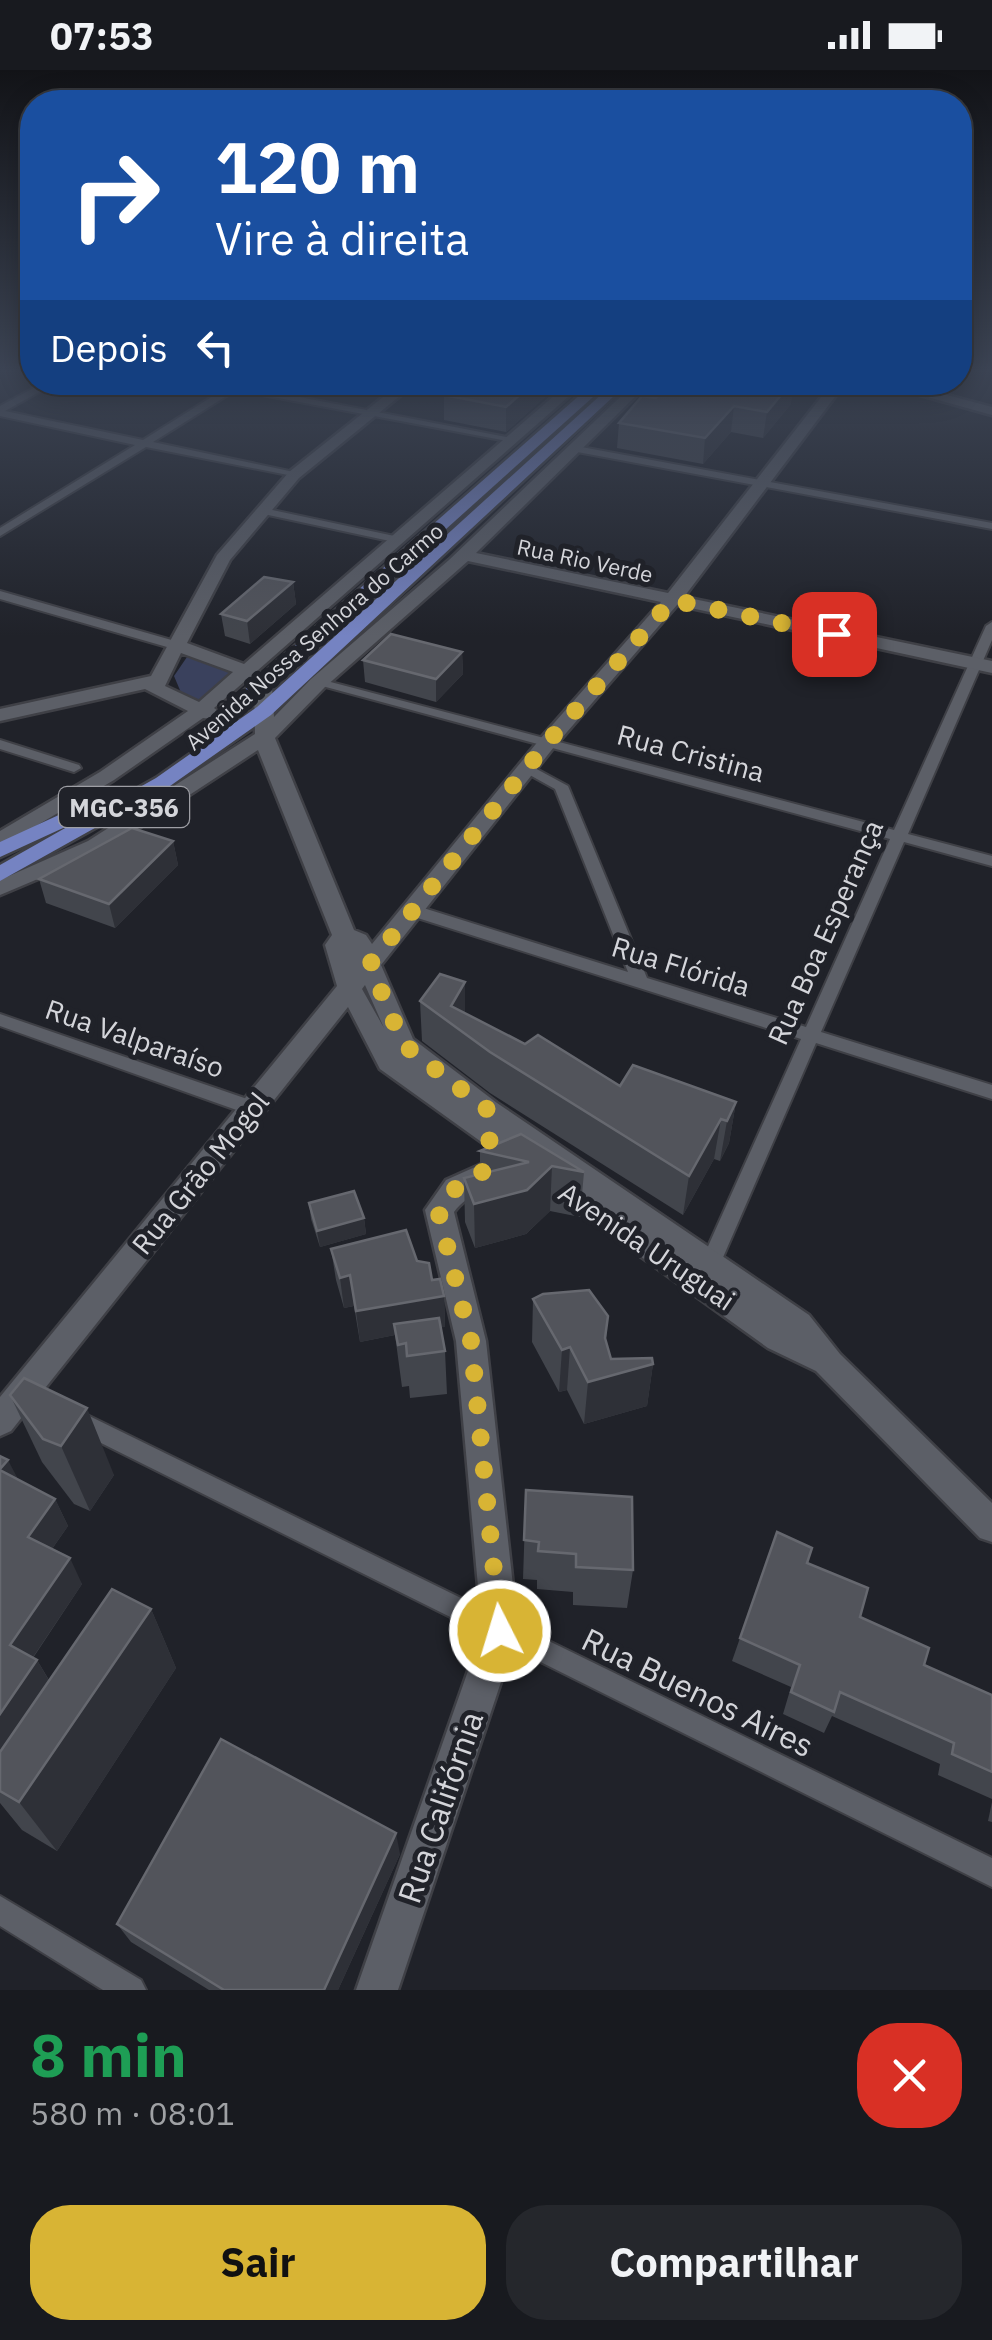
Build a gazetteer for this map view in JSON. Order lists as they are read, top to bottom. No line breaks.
{"streets":{"main road":["Avenida Nossa Senhora do Carmo","MGC-356"],"street":["Rua Rio Verde","Rua Cristina","Rua Boa Esperança","Rua Flórida","Rua Valparaíso","Rua Grão Mogol","Avenida Uruguai","Rua Buenos Aires","Rua Califórnia"]},"crossings":[["Rua Rio Verde","Avenida Nossa Senhora do Carmo"],["Rua Rio Verde","Rua Boa Esperança"],["Rua Rio Verde","Rua Grão Mogol"],["Avenida Nossa Senhora do Carmo","Rua Cristina"],["Avenida Nossa Senhora do Carmo","Avenida Uruguai"],["Rua Cristina","Rua Boa Esperança"],["Rua Cristina","Rua Grão Mogol"],["Rua Boa Esperança","Rua Flórida"],["Rua Boa Esperança","Avenida Uruguai"],["Rua Flórida","Rua Grão Mogol"],["Rua Valparaíso","Rua Grão Mogol"],["Rua Grão Mogol","Avenida Uruguai"],["Rua Grão Mogol","Rua Buenos Aires"],["Rua Buenos Aires","Rua Califórnia"]],"page":{"status":"07:53","turn":["120 m","Vire à direita"],"then":"Depois","heading":["8 min","580 m · 08:01"],"buttons":["Sair","Compartilhar"]}}
